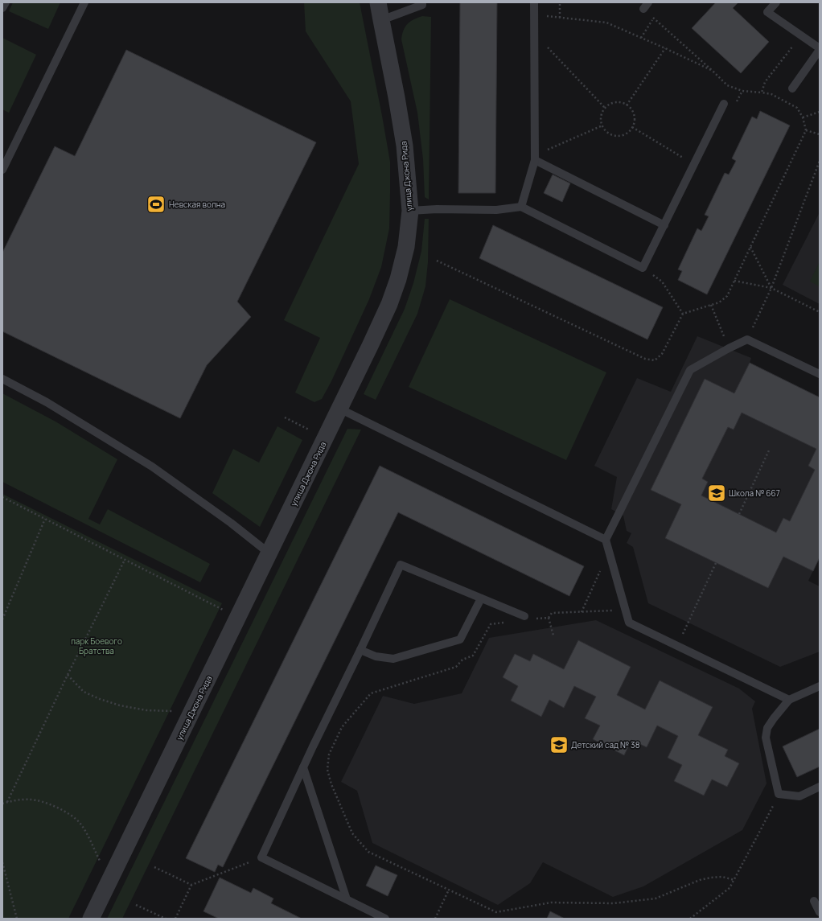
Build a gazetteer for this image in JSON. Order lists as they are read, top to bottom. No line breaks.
{"streets":{"street":["улица Джона Рида"]},"parks":["парк Боевого Братства"],"places":{"sports":["Невская волна"],"school or university":["Школа № 667","Детский сад № 38"]}}
